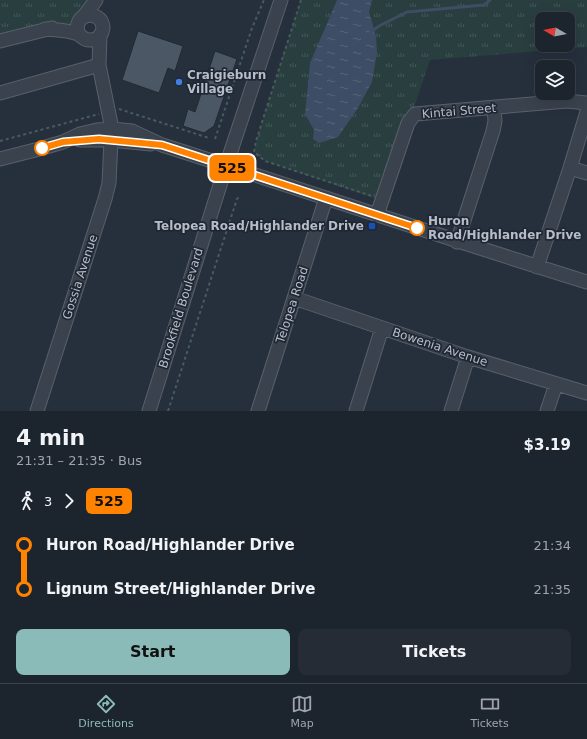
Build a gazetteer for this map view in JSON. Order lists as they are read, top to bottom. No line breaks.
{"streets":{"street":["Kintai Street","Gossia Avenue","Telopea Road","Brookfield Boulevard","Bowenia Avenue"]},"crossings":[["Telopea Road","Bowenia Avenue"]],"places":{"other":["Craigieburn Village","Huron Road/Highlander Drive"],"transit":["Telopea Road/Highlander Drive"]},"lines":["bus line 525"],"north":"left","page":{"on_map":"525","heading":["4 min","21:31 – 21:35 · Bus","$3.19"],"legs":["3","525"],"list":[{"name":"Huron Road/Highlander Drive","value":"21:34"},{"name":"Lignum Street/Highlander Drive","value":"21:35"}],"buttons":["Start","Tickets"],"tabs":["Directions","Map","Tickets"]}}
